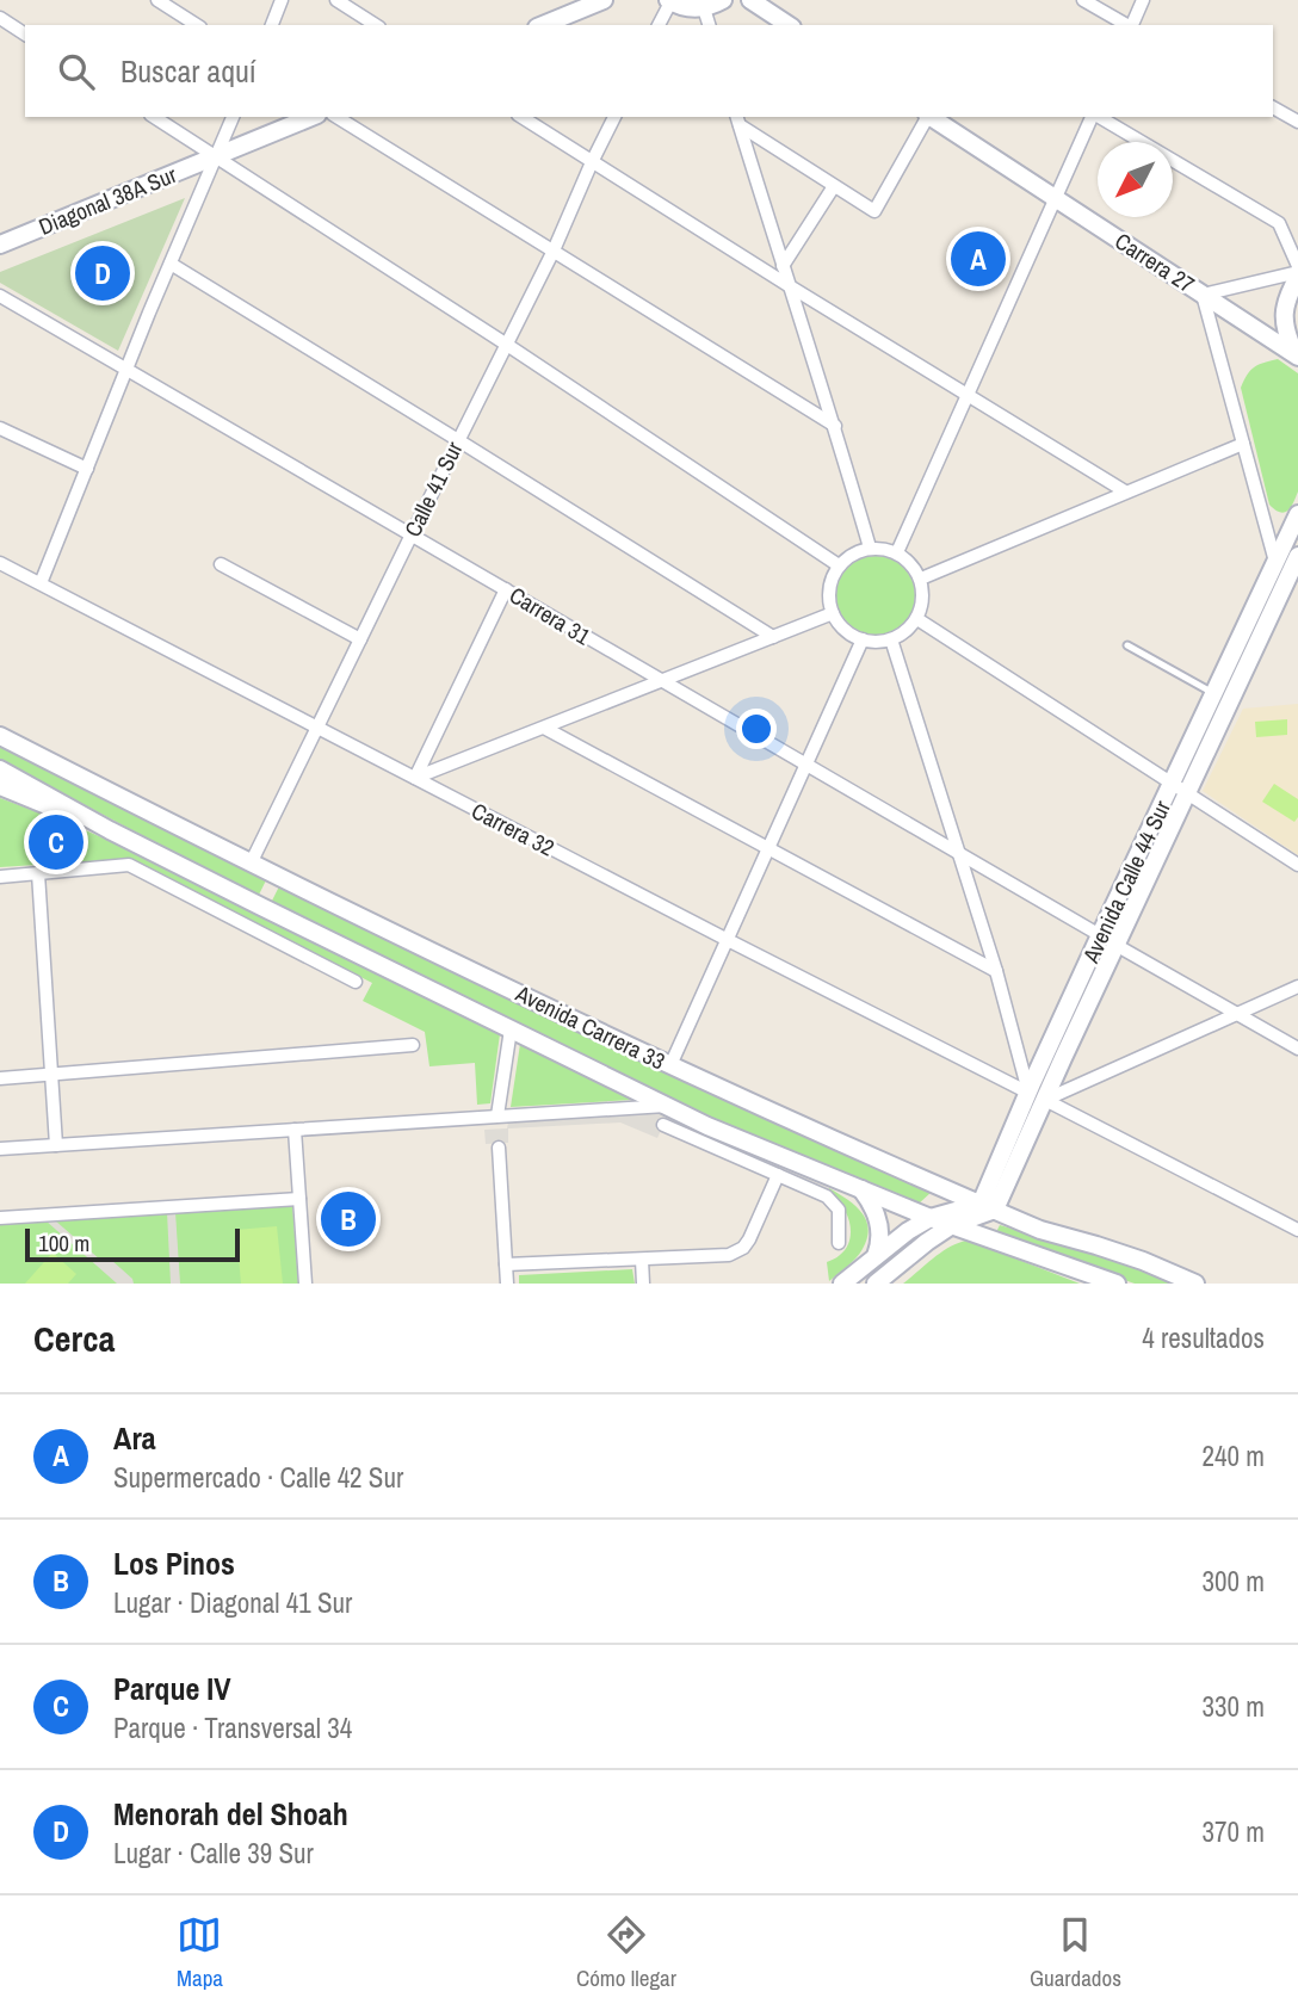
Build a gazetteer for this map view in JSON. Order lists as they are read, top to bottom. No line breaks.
{"streets":{"main road":["Diagonal 38A Sur","Carrera 27","Avenida Calle 44 Sur","Avenida Carrera 33"],"street":["Calle 41 Sur","Carrera 31","Carrera 32"]},"crossings":[["Calle 41 Sur","Carrera 31"],["Calle 41 Sur","Carrera 32"],["Calle 41 Sur","Avenida Carrera 33"],["Carrera 31","Avenida Calle 44 Sur"],["Carrera 32","Avenida Calle 44 Sur"],["Avenida Calle 44 Sur","Avenida Carrera 33"]],"scale_bar":"100 m","north":"bottom left","page":{"search":"Buscar aquí","pins":["A","D","C","B"],"scale":"100 m","heading":["Cerca","4 resultados"],"list":[{"mark":"A","name":"Ara","note":"Supermercado · Calle 42 Sur","value":"240 m"},{"mark":"B","name":"Los Pinos","note":"Lugar · Diagonal 41 Sur","value":"300 m"},{"mark":"C","name":"Parque IV","note":"Parque · Transversal 34","value":"330 m"},{"mark":"D","name":"Menorah del Shoah","note":"Lugar · Calle 39 Sur","value":"370 m"}],"nav":["Mapa","Cómo llegar","Guardados"]}}
